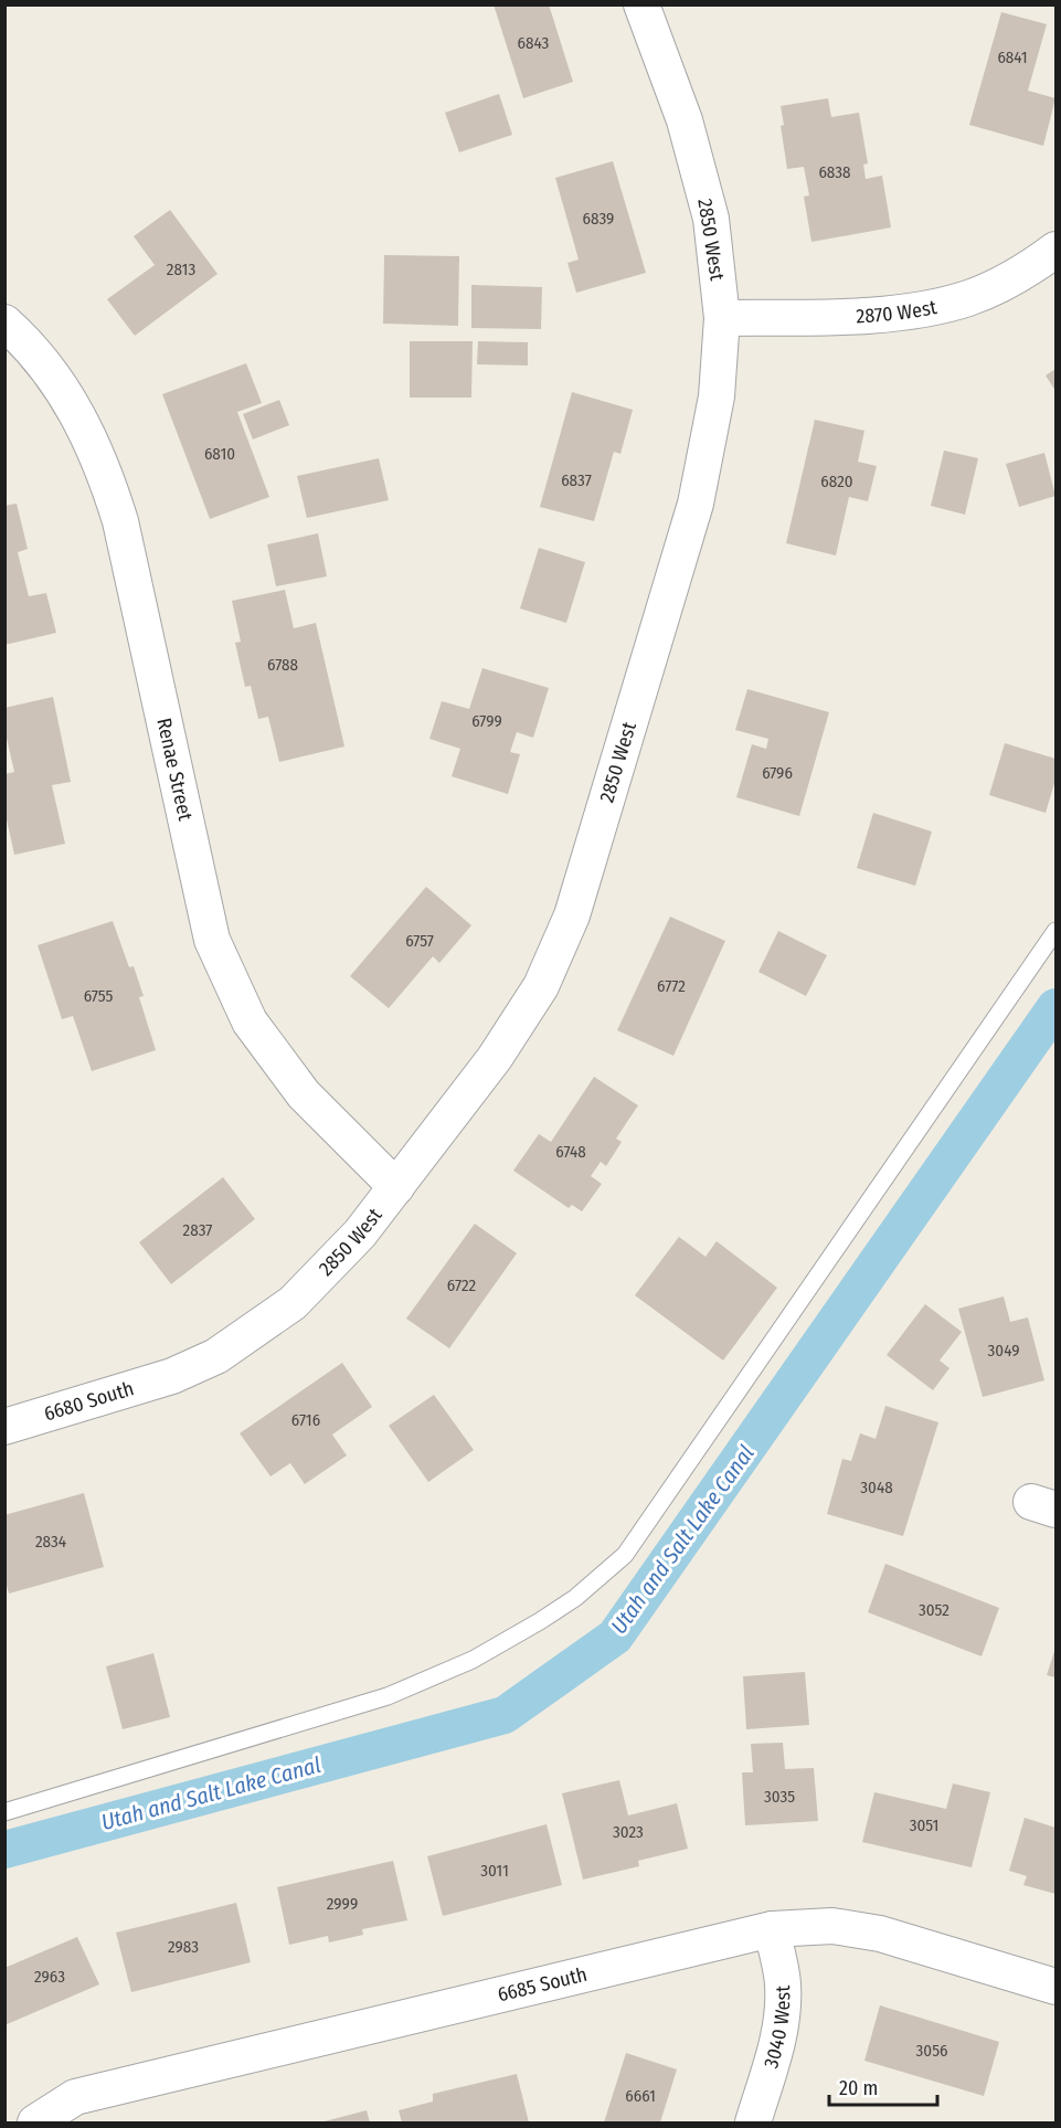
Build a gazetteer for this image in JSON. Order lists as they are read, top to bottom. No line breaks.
{"streets":{"street":["2850 West","2870 West","Renae Street","6680 South","6685 South","3040 West"]},"crossings":[["2850 West","2870 West"],["2850 West","Renae Street"],["2850 West","6680 South"],["6685 South","3040 West"]],"water":["Utah and Salt Lake Canal"],"house_numbers":["6843","6841","6838","6839","2813","6810","6837","6820","6788","6799","6796","6757","6772","6755","6748","2837","6722","3049","6716","3048","2834","3052","3035","3051","3023","3011","2999","2983","2963","3056","6661"],"scale_bar":"20 m"}
